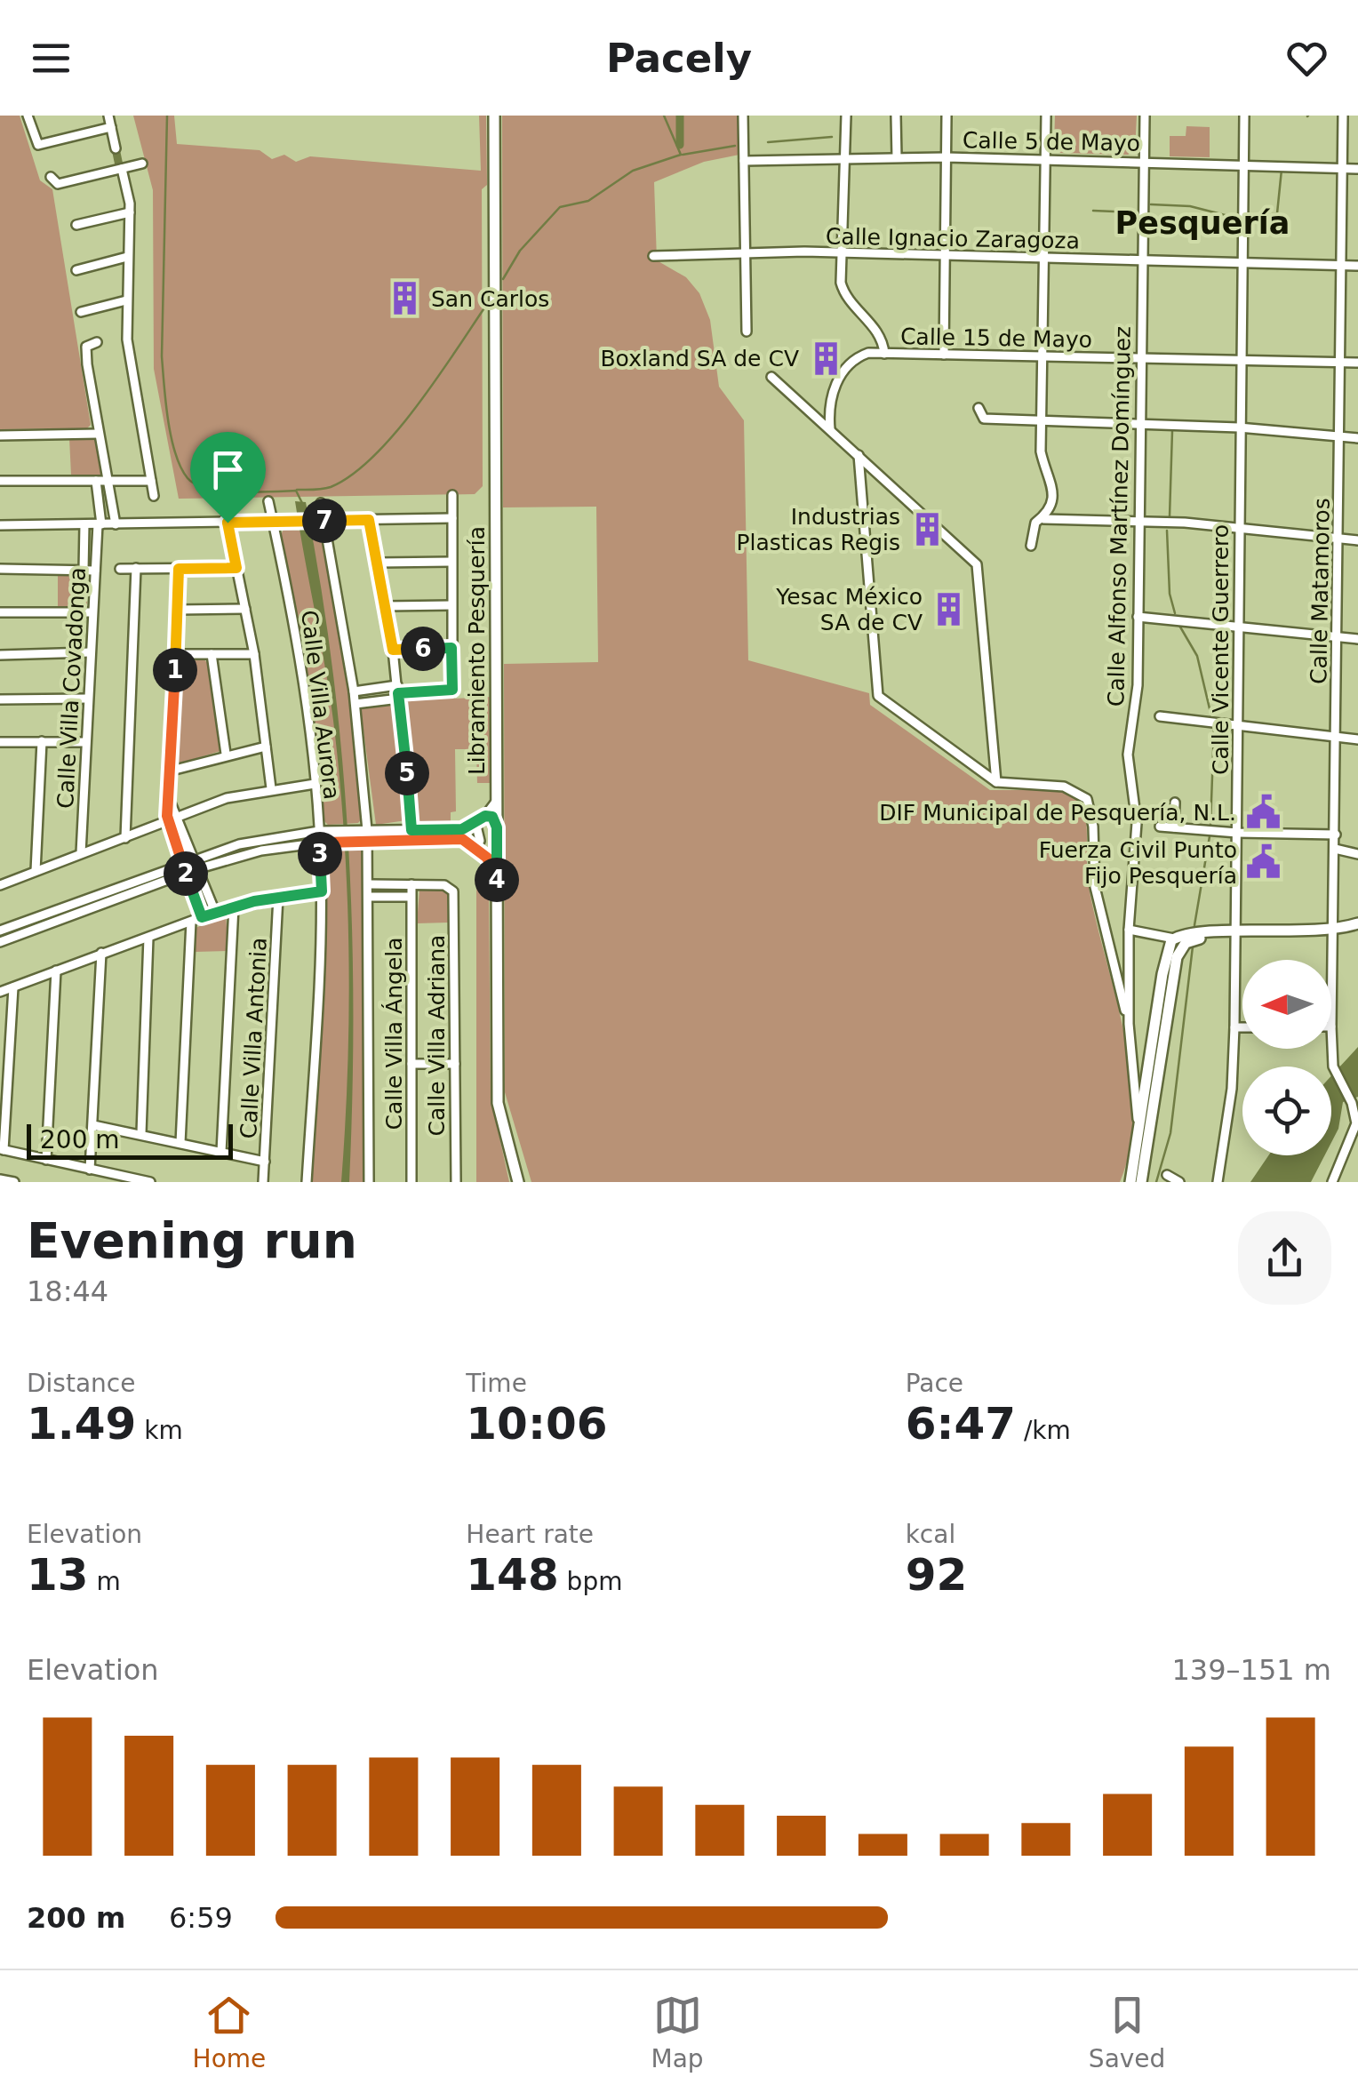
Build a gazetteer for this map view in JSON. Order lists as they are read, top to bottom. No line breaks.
{"streets":{"main road":["Libramiento Pesquería"],"street":["Calle 5 de Mayo","Calle Ignacio Zaragoza","Calle 15 de Mayo","Calle Alfonso Martínez Domínguez","Calle Matamoros","Calle Vicente Guerrero","Calle Villa Covadonga","Calle Villa Aurora","Calle Villa Ángela","Calle Villa Adriana","Calle Villa Antonia"]},"crossings":[["Calle 5 de Mayo","Calle Alfonso Martínez Domínguez"],["Calle 5 de Mayo","Calle Matamoros"],["Calle 5 de Mayo","Calle Vicente Guerrero"],["Calle Ignacio Zaragoza","Calle Alfonso Martínez Domínguez"],["Calle Ignacio Zaragoza","Calle Matamoros"],["Calle Ignacio Zaragoza","Calle Vicente Guerrero"],["Calle 15 de Mayo","Calle Alfonso Martínez Domínguez"],["Calle 15 de Mayo","Calle Matamoros"],["Calle 15 de Mayo","Calle Vicente Guerrero"],["Calle Villa Ángela","Calle Villa Adriana"]],"districts":["Pesquería"],"places":{"building":["San Carlos","Boxland SA de CV","Industrias Plasticas Regis","Yesac México SA de CV"],"public building":["DIF Municipal de Pesquería, N.L.","Fuerza Civil Punto Fijo Pesquería"]},"scale_bar":"200 m","north":"left","page":{"header":"Pacely","pins":["7","6","1","5","3","2","4"],"scale":"200 m","heading":["Evening run","18:44"],"stats":[["Distance","1.49 km"],["Time","10:06"],["Pace","6:47 /km"],["Elevation","13 m"],["Heart rate","148 bpm"],["kcal","92"]],"chart":["Elevation","139–151 m"],"list":[{"name":"200 m","note":"6:59"}],"tabs":["Home","Map","Saved"]}}
